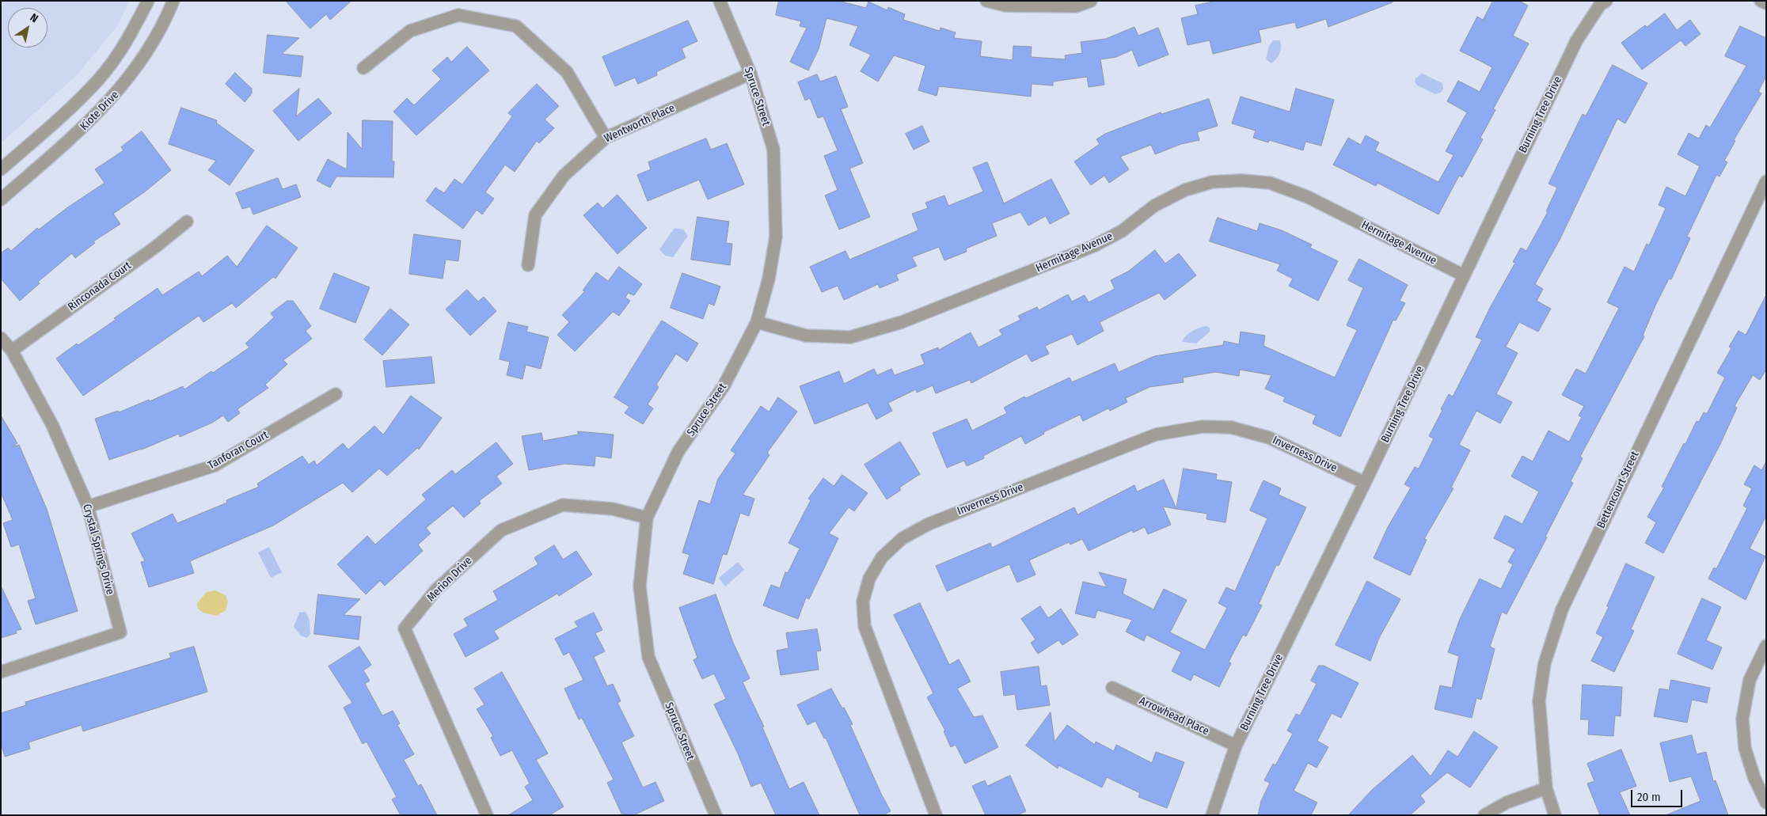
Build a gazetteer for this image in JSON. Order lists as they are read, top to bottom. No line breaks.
{"streets":{"street":["Spruce Street","Kiote Drive","Burning Tree Drive","Wentworth Place","Hermitage Avenue","Rinconada Court","Tanforan Court","Inverness Drive","Bettencourt Street","Crystal Springs Drive","Merion Drive","Arrowhead Place"]},"crossings":[["Spruce Street","Wentworth Place"],["Spruce Street","Hermitage Avenue"],["Spruce Street","Merion Drive"],["Burning Tree Drive","Hermitage Avenue"],["Burning Tree Drive","Inverness Drive"],["Burning Tree Drive","Arrowhead Place"],["Rinconada Court","Crystal Springs Drive"],["Tanforan Court","Crystal Springs Drive"]],"scale_bar":"20 m","north":"top right"}
